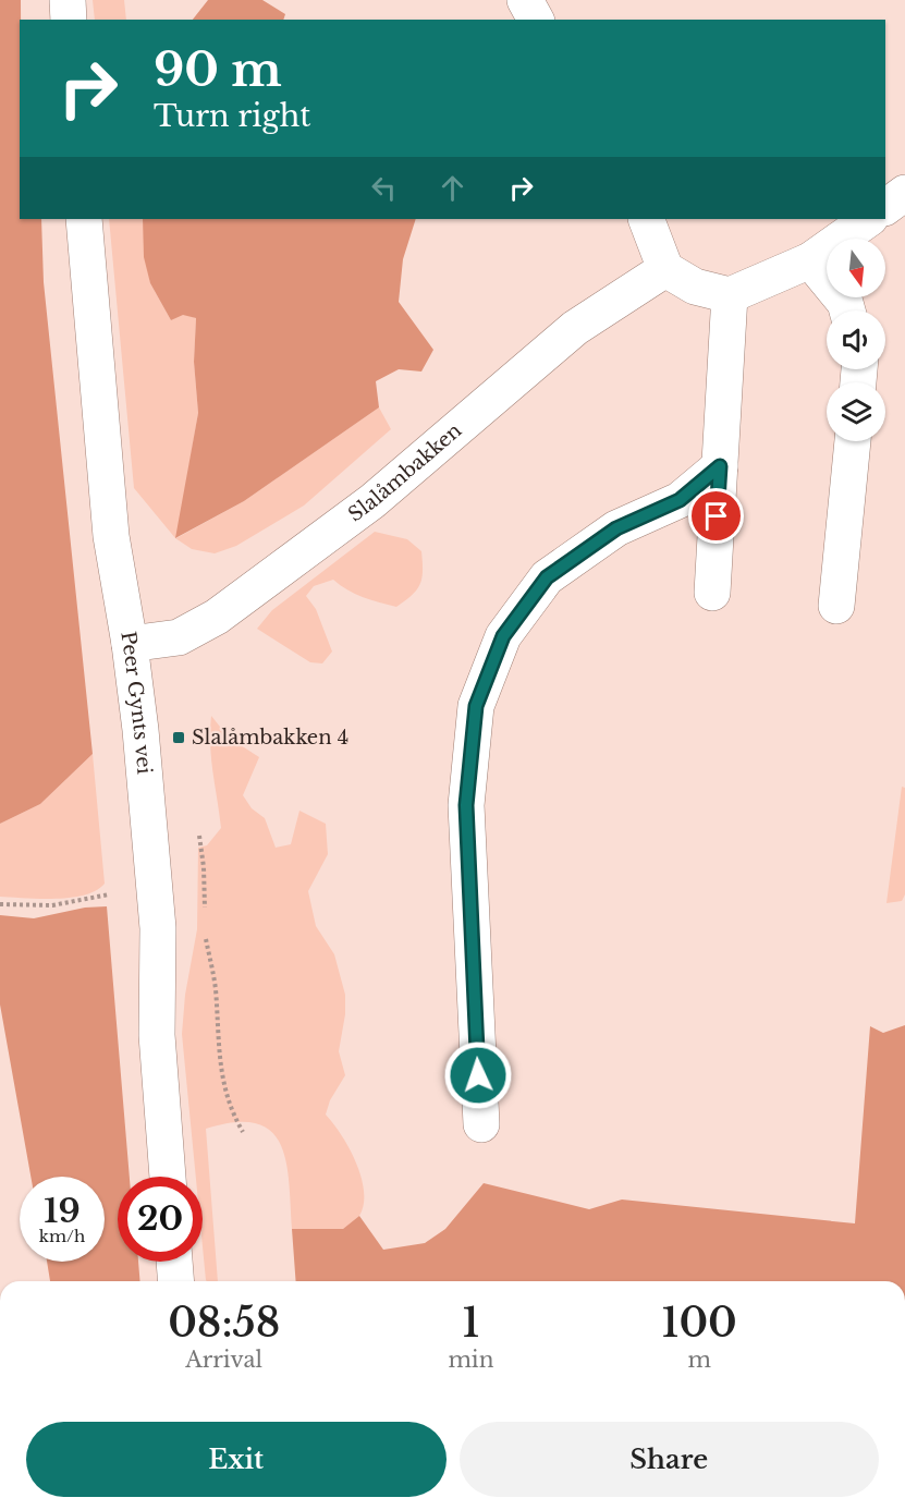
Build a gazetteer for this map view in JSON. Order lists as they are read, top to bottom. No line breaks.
{"streets":{"street":["Slalåmbakken","Peer Gynts vei"]},"crossings":[["Slalåmbakken","Peer Gynts vei"]],"places":{"transit":["Slalåmbakken 4"]},"north":"bottom","page":{"turn":["90 m","Turn right"],"speed":"19 km/h","limit":"20","eta":["08:58","Arrival","1","min","100","m"],"buttons":["Exit","Share"]}}
